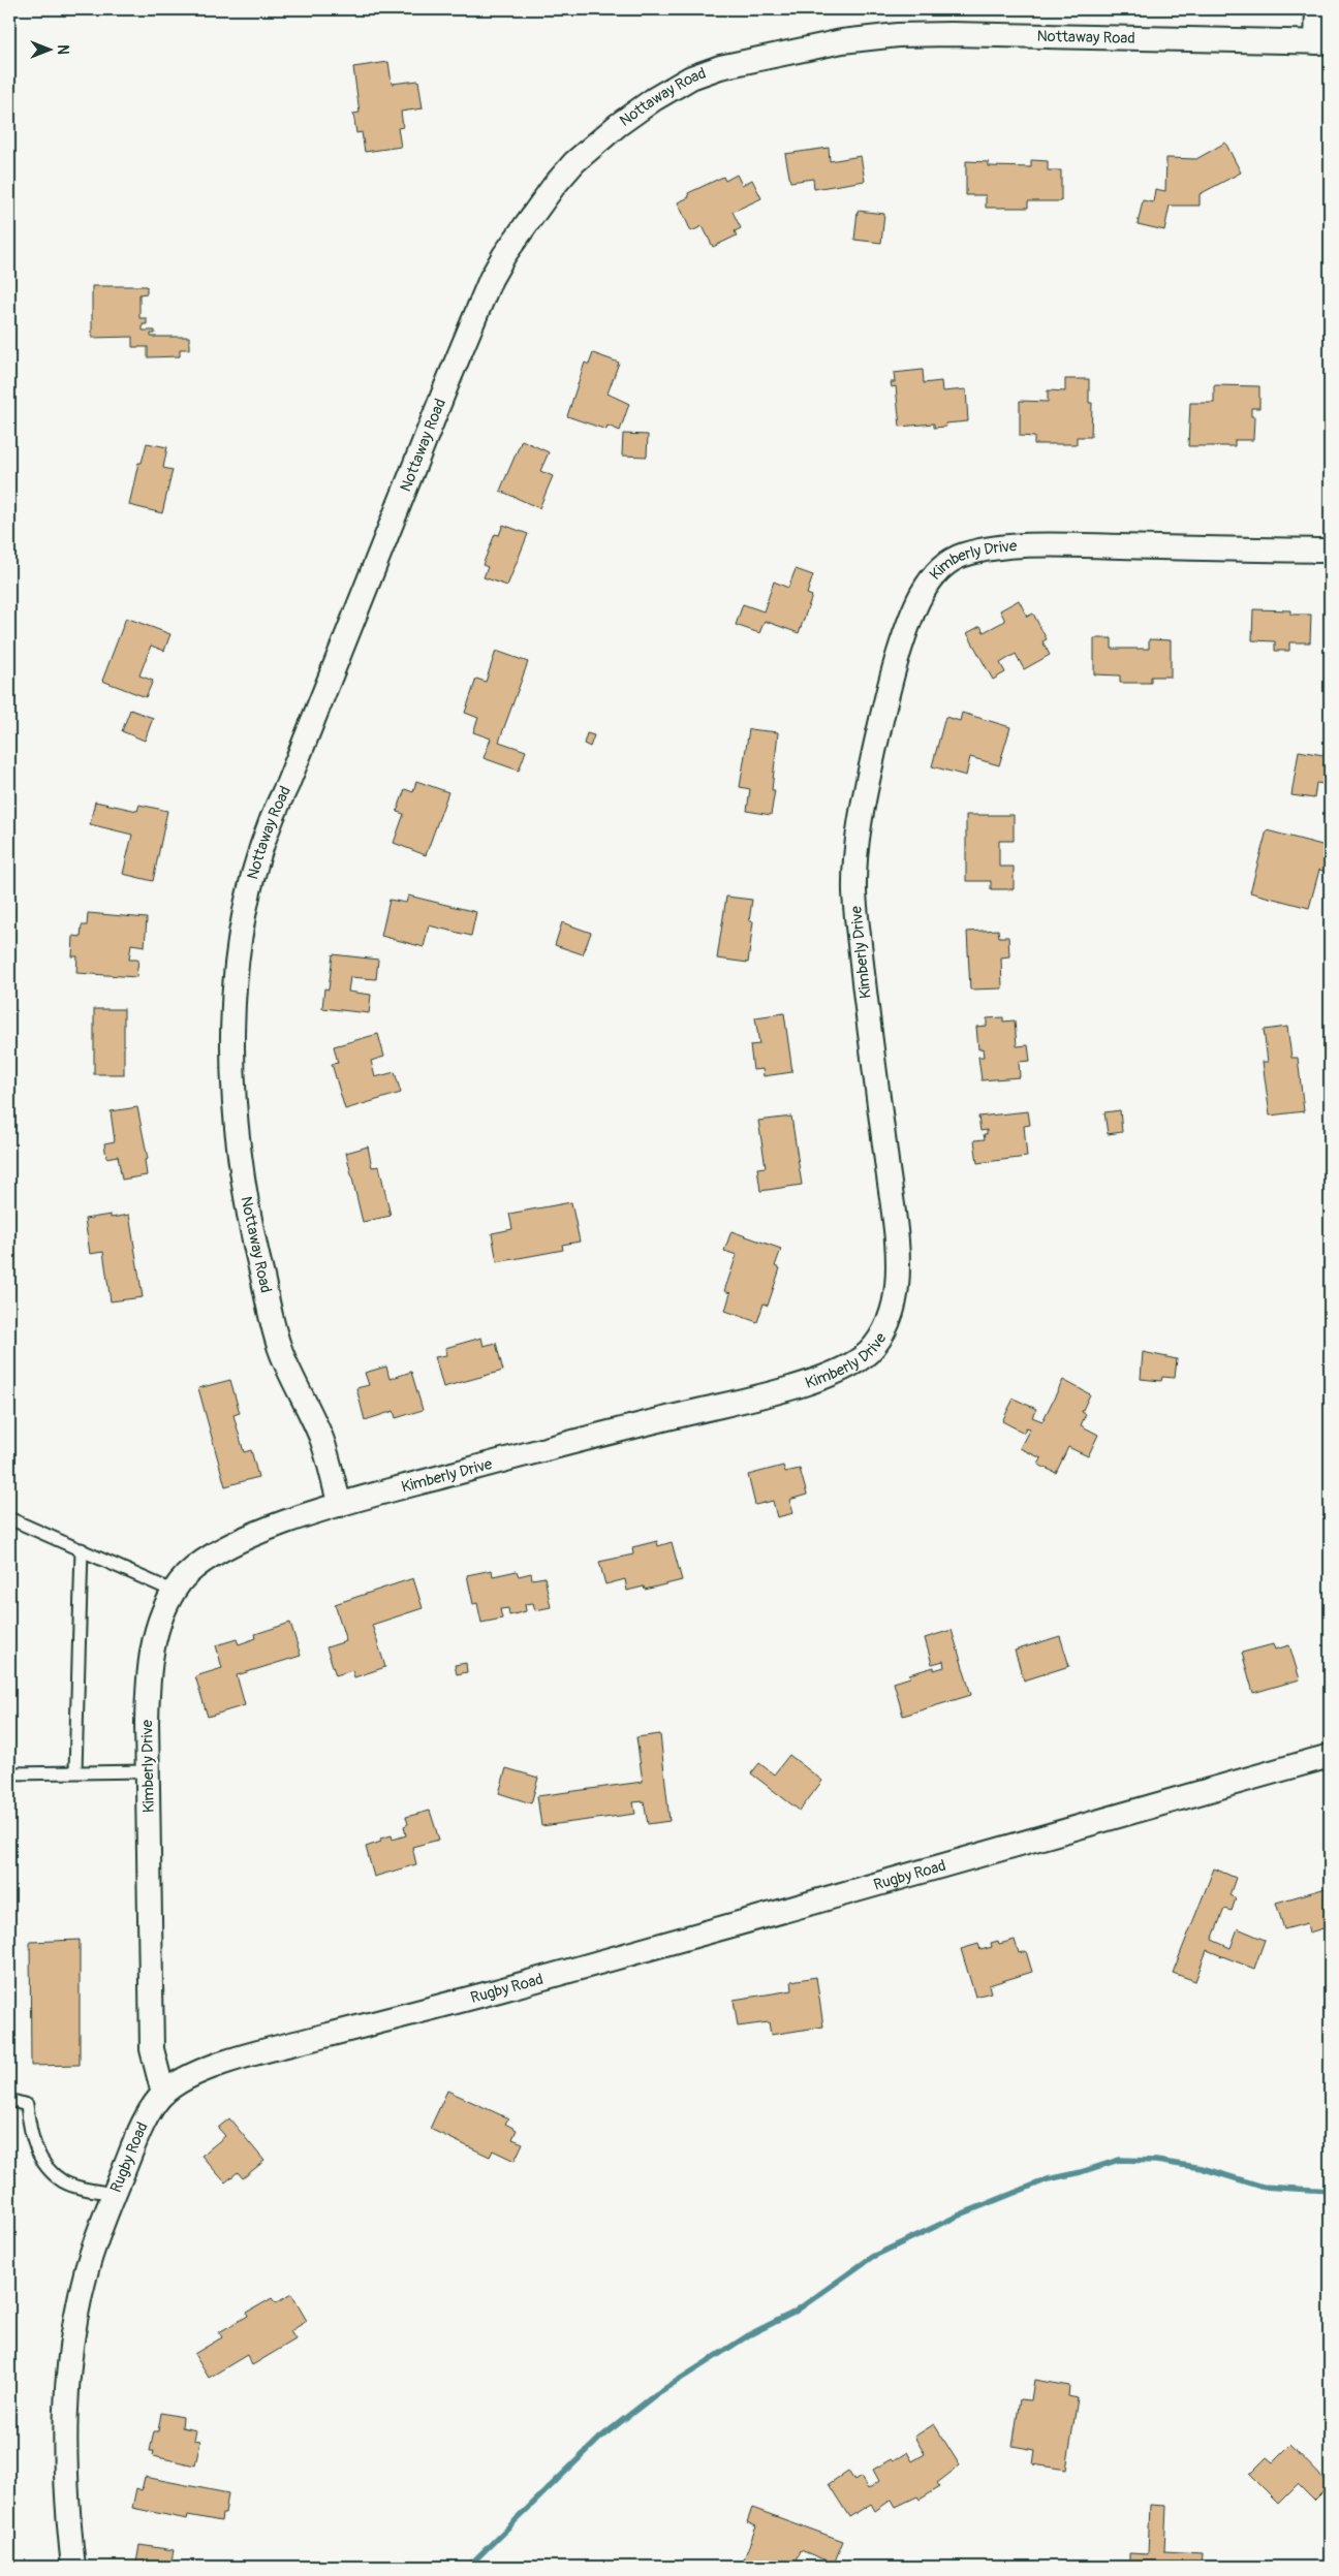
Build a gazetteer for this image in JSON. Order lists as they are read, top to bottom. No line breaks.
{"streets":{"street":["Nottaway Road","Kimberly Drive","Rugby Road"]},"crossings":[["Nottaway Road","Kimberly Drive"],["Kimberly Drive","Rugby Road"]],"north":"right"}
